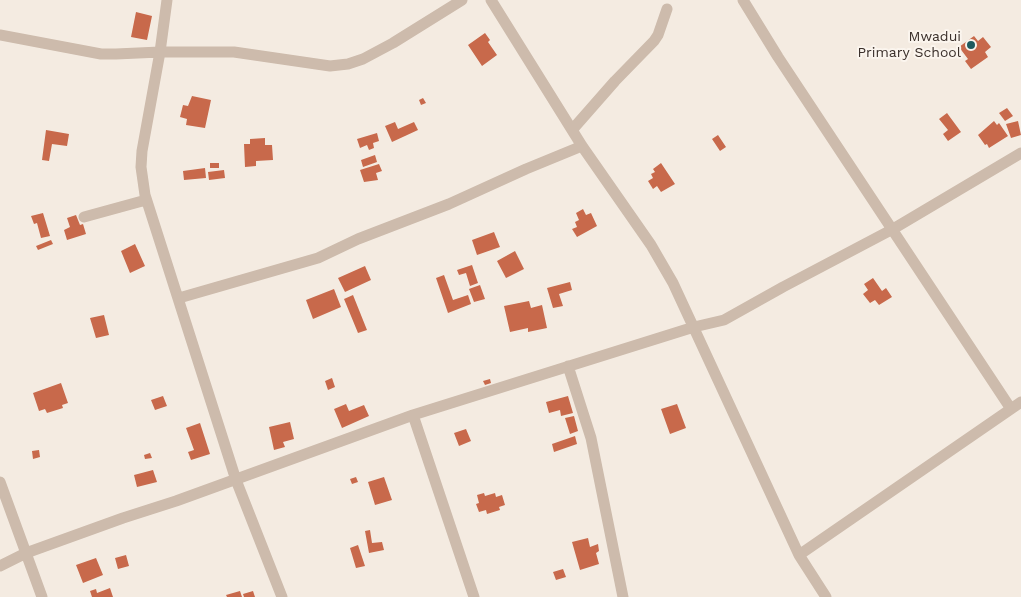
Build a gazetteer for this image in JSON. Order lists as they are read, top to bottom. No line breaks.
{"places":["Mwadui Primary School"]}
